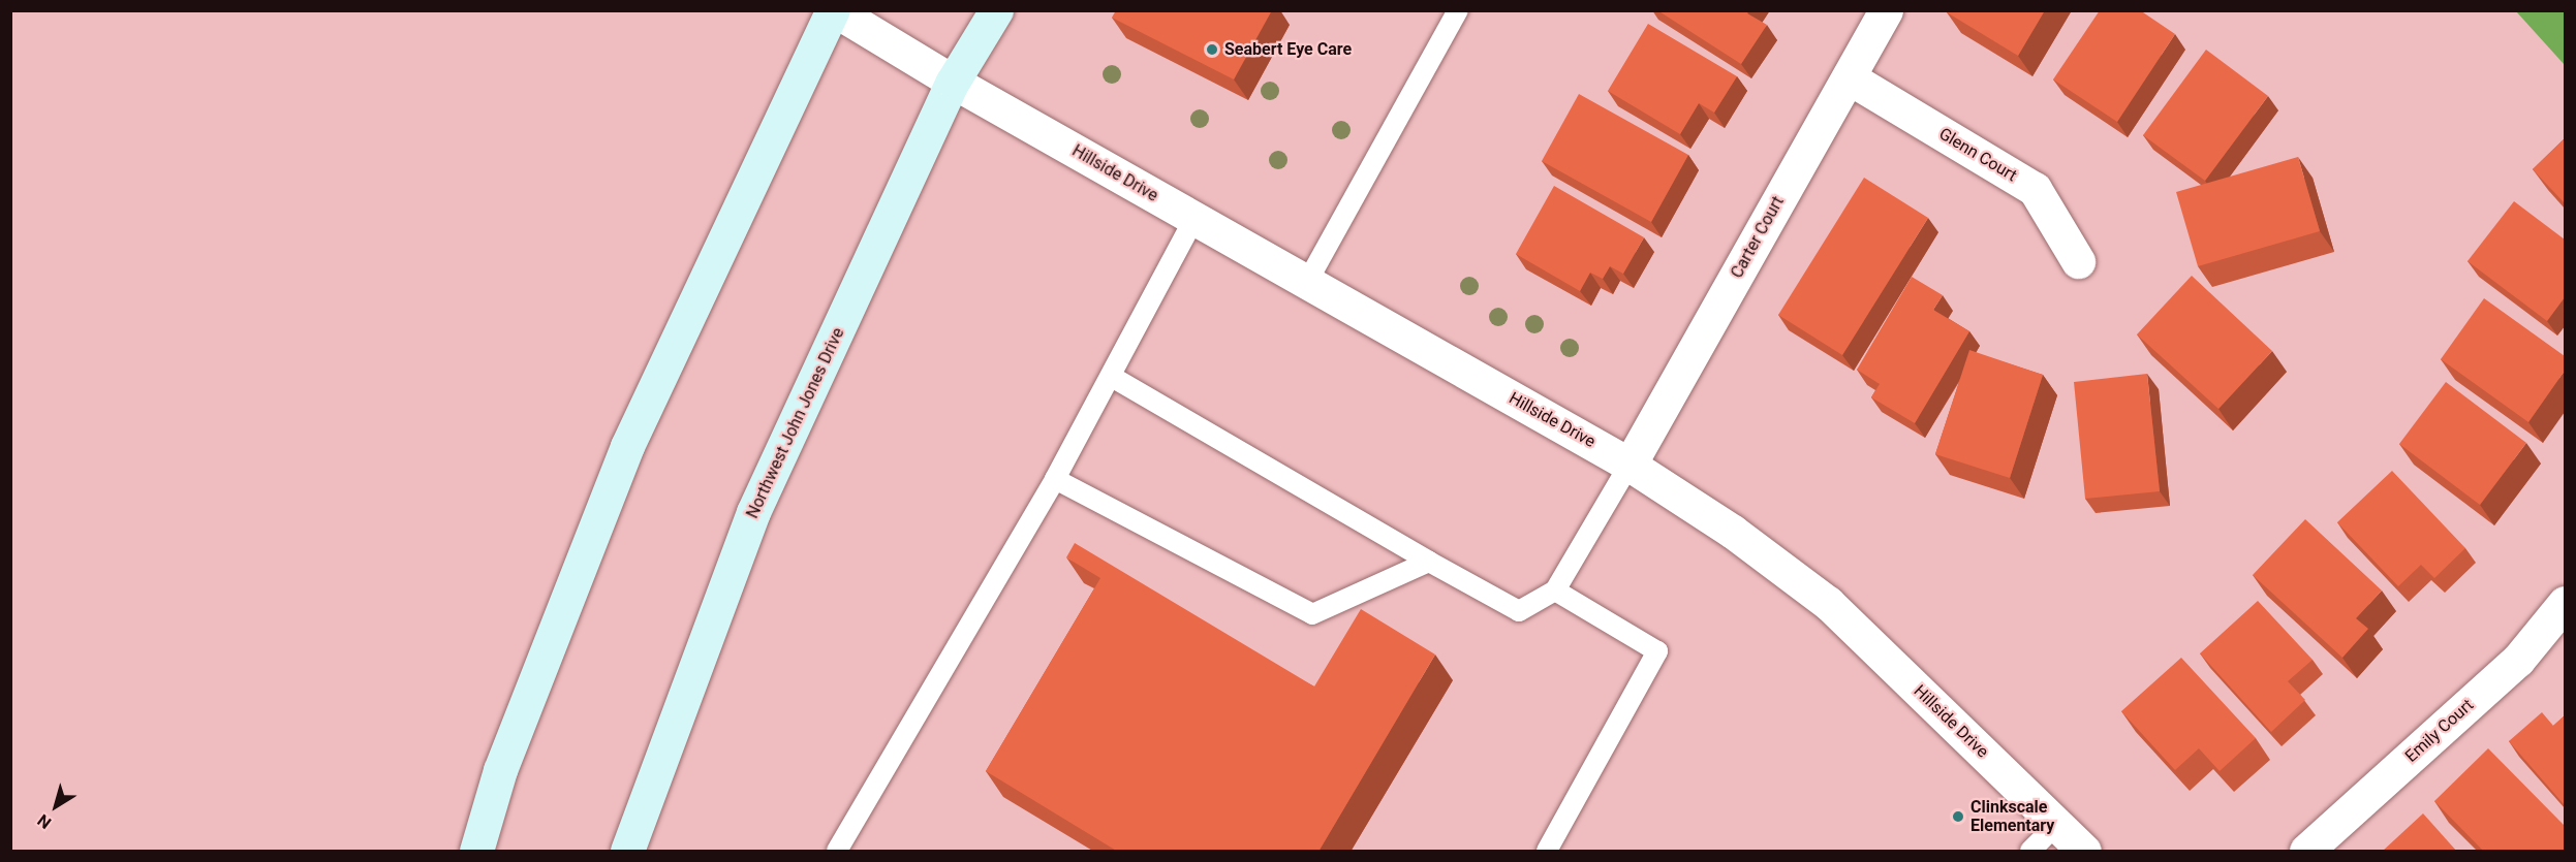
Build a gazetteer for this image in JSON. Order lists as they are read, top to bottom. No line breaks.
{"streets":{"main road":["Northwest John Jones Drive"],"street":["Glenn Court","Hillside Drive","Carter Court","Emily Court"]},"crossings":[["Glenn Court","Carter Court"],["Hillside Drive","Carter Court"],["Hillside Drive","Northwest John Jones Drive"]],"places":["Seabert Eye Care","Clinkscale Elementary"],"north":"bottom left"}
